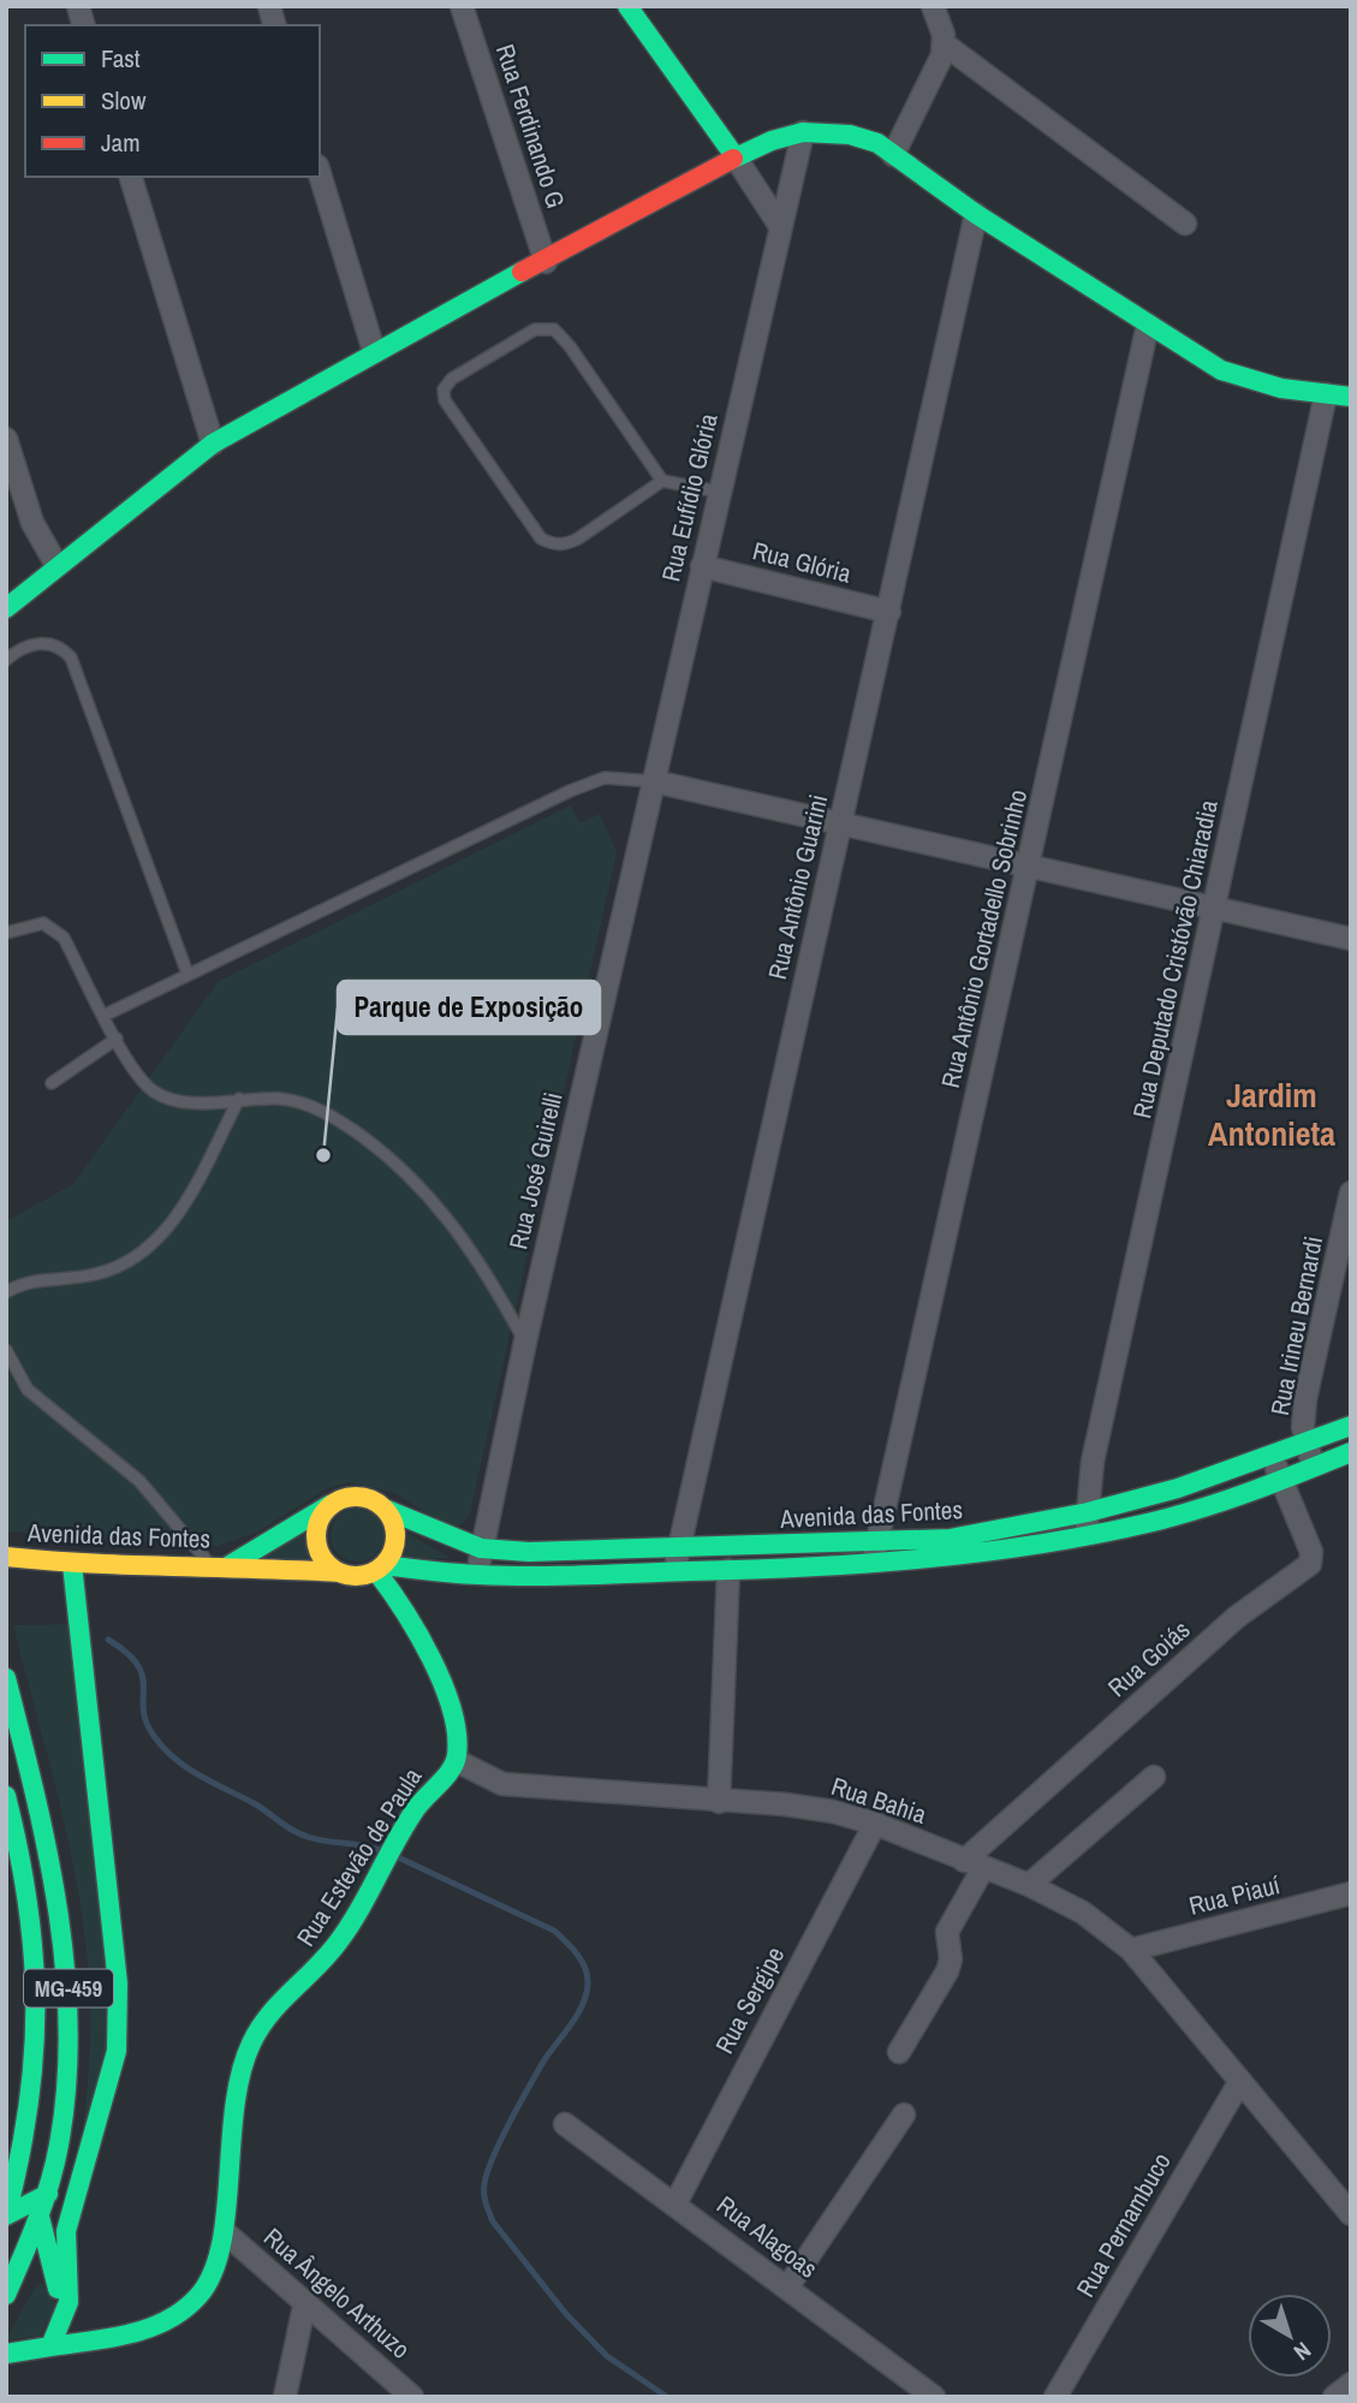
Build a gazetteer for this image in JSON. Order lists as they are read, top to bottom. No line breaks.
{"streets":{"main road":["Avenida das Fontes","Rua Estevão de Paula","MG-459"],"street":["Rua Ferdinando G","Rua Eufídio Glória","Rua Glória","Rua Antônio Guarini","Rua Antônio Gortadello Sobrinho","Rua Deputado Cristóvão Chiaradia","Rua José Guirelli","Rua Irineu Bernardi","Rua Goiás","Rua Bahia","Rua Piauí","Rua Sergipe","Rua Pernambuco","Rua Alagoas","Rua Ângelo Arthuzo"]},"crossings":[["Rua Eufídio Glória","Rua Glória"],["Rua Eufídio Glória","Rua José Guirelli"],["Rua Glória","Rua Antônio Guarini"],["Rua Antônio Guarini","Avenida das Fontes"],["Rua Antônio Gortadello Sobrinho","Avenida das Fontes"],["Rua Deputado Cristóvão Chiaradia","Avenida das Fontes"],["Rua José Guirelli","Avenida das Fontes"],["Rua Irineu Bernardi","Avenida das Fontes"],["Avenida das Fontes","Rua Goiás"],["Rua Goiás","Rua Bahia"],["Rua Bahia","Rua Estevão de Paula"],["Rua Bahia","Rua Piauí"],["Rua Bahia","Rua Sergipe"],["Rua Bahia","Rua Pernambuco"],["Rua Estevão de Paula","Rua Ângelo Arthuzo"],["Rua Sergipe","Rua Alagoas"]],"districts":["Jardim Antonieta"],"places":["Parque de Exposição"],"legend":["Fast","Slow","Jam"],"north":"bottom right"}
